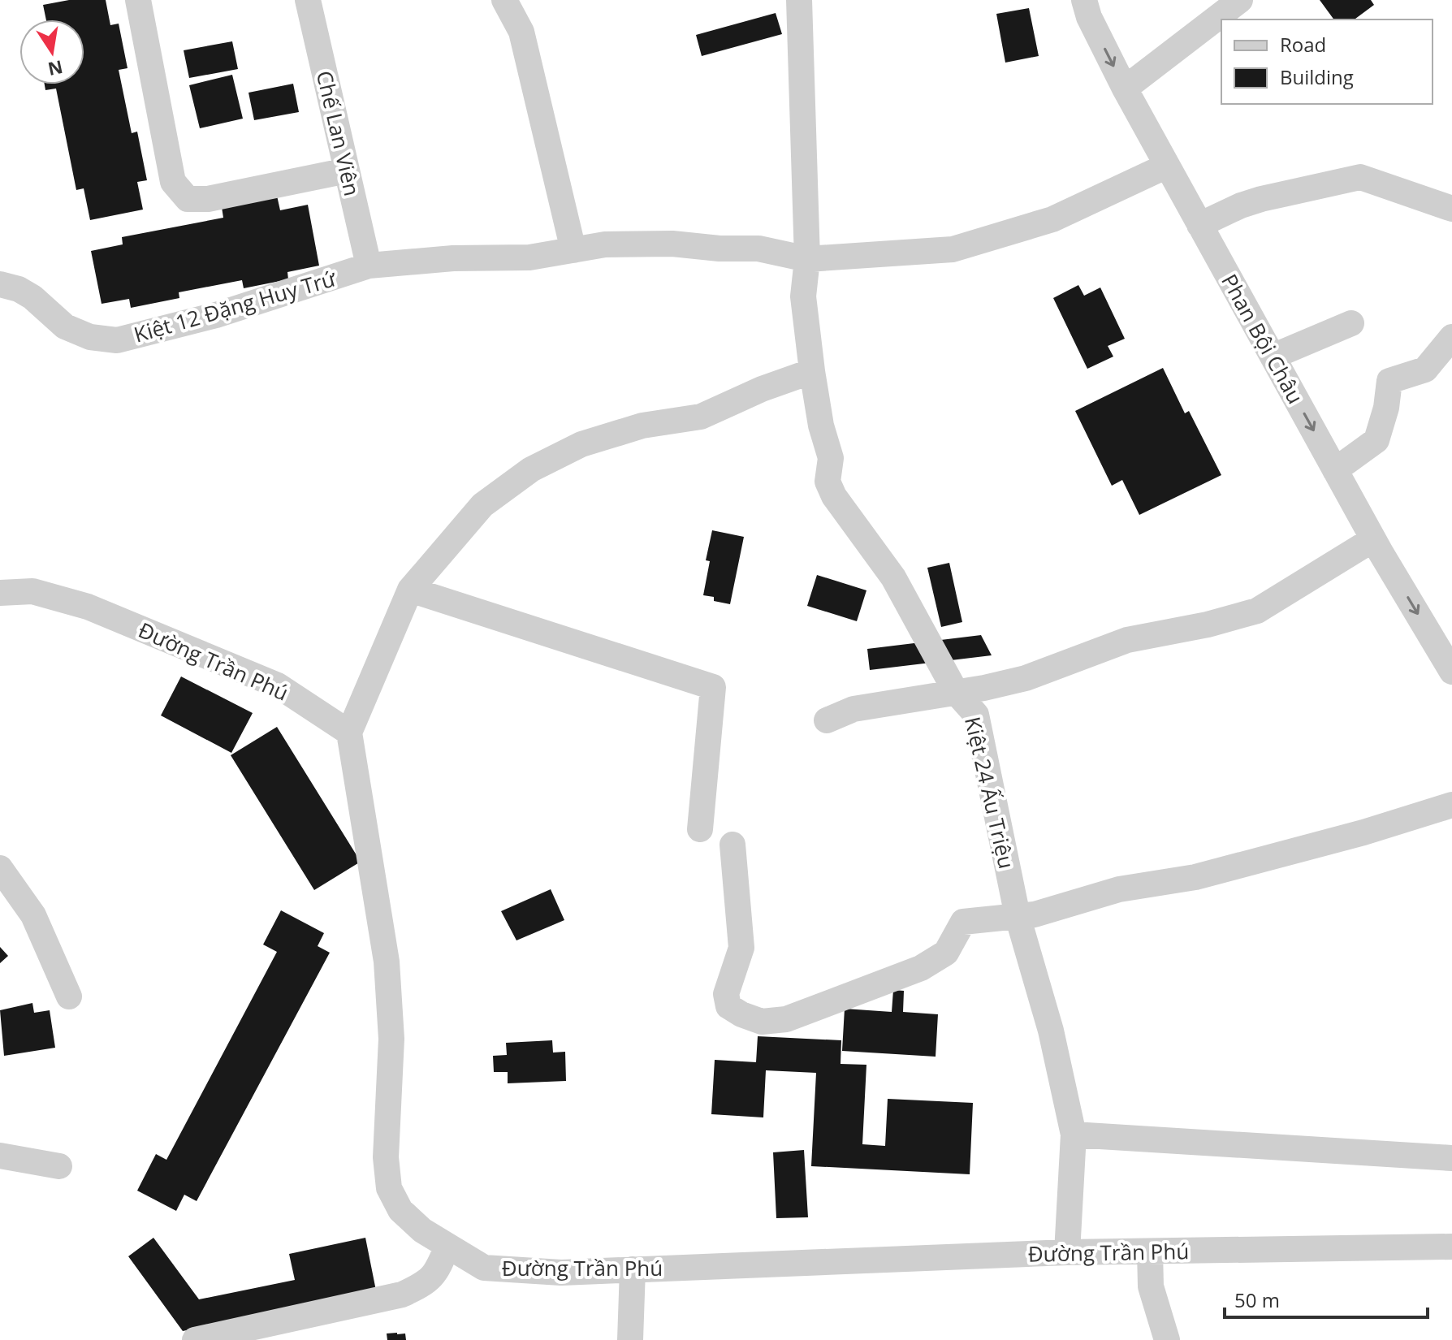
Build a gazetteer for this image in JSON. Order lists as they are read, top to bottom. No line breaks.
{"streets":{"street":["Chế Lan Viên","Kiệt 12 Đặng Huy Trứ","Phan Bội Châu","Đường Trần Phú","Kiệt 24 Ấu Triệu"]},"crossings":[["Chế Lan Viên","Kiệt 12 Đặng Huy Trứ"],["Kiệt 12 Đặng Huy Trứ","Phan Bội Châu"],["Kiệt 12 Đặng Huy Trứ","Kiệt 24 Ấu Triệu"],["Đường Trần Phú","Kiệt 24 Ấu Triệu"]],"one_way":["Phan Bội Châu"],"legend":["Road","Building"],"scale_bar":"50 m","north":"bottom"}
